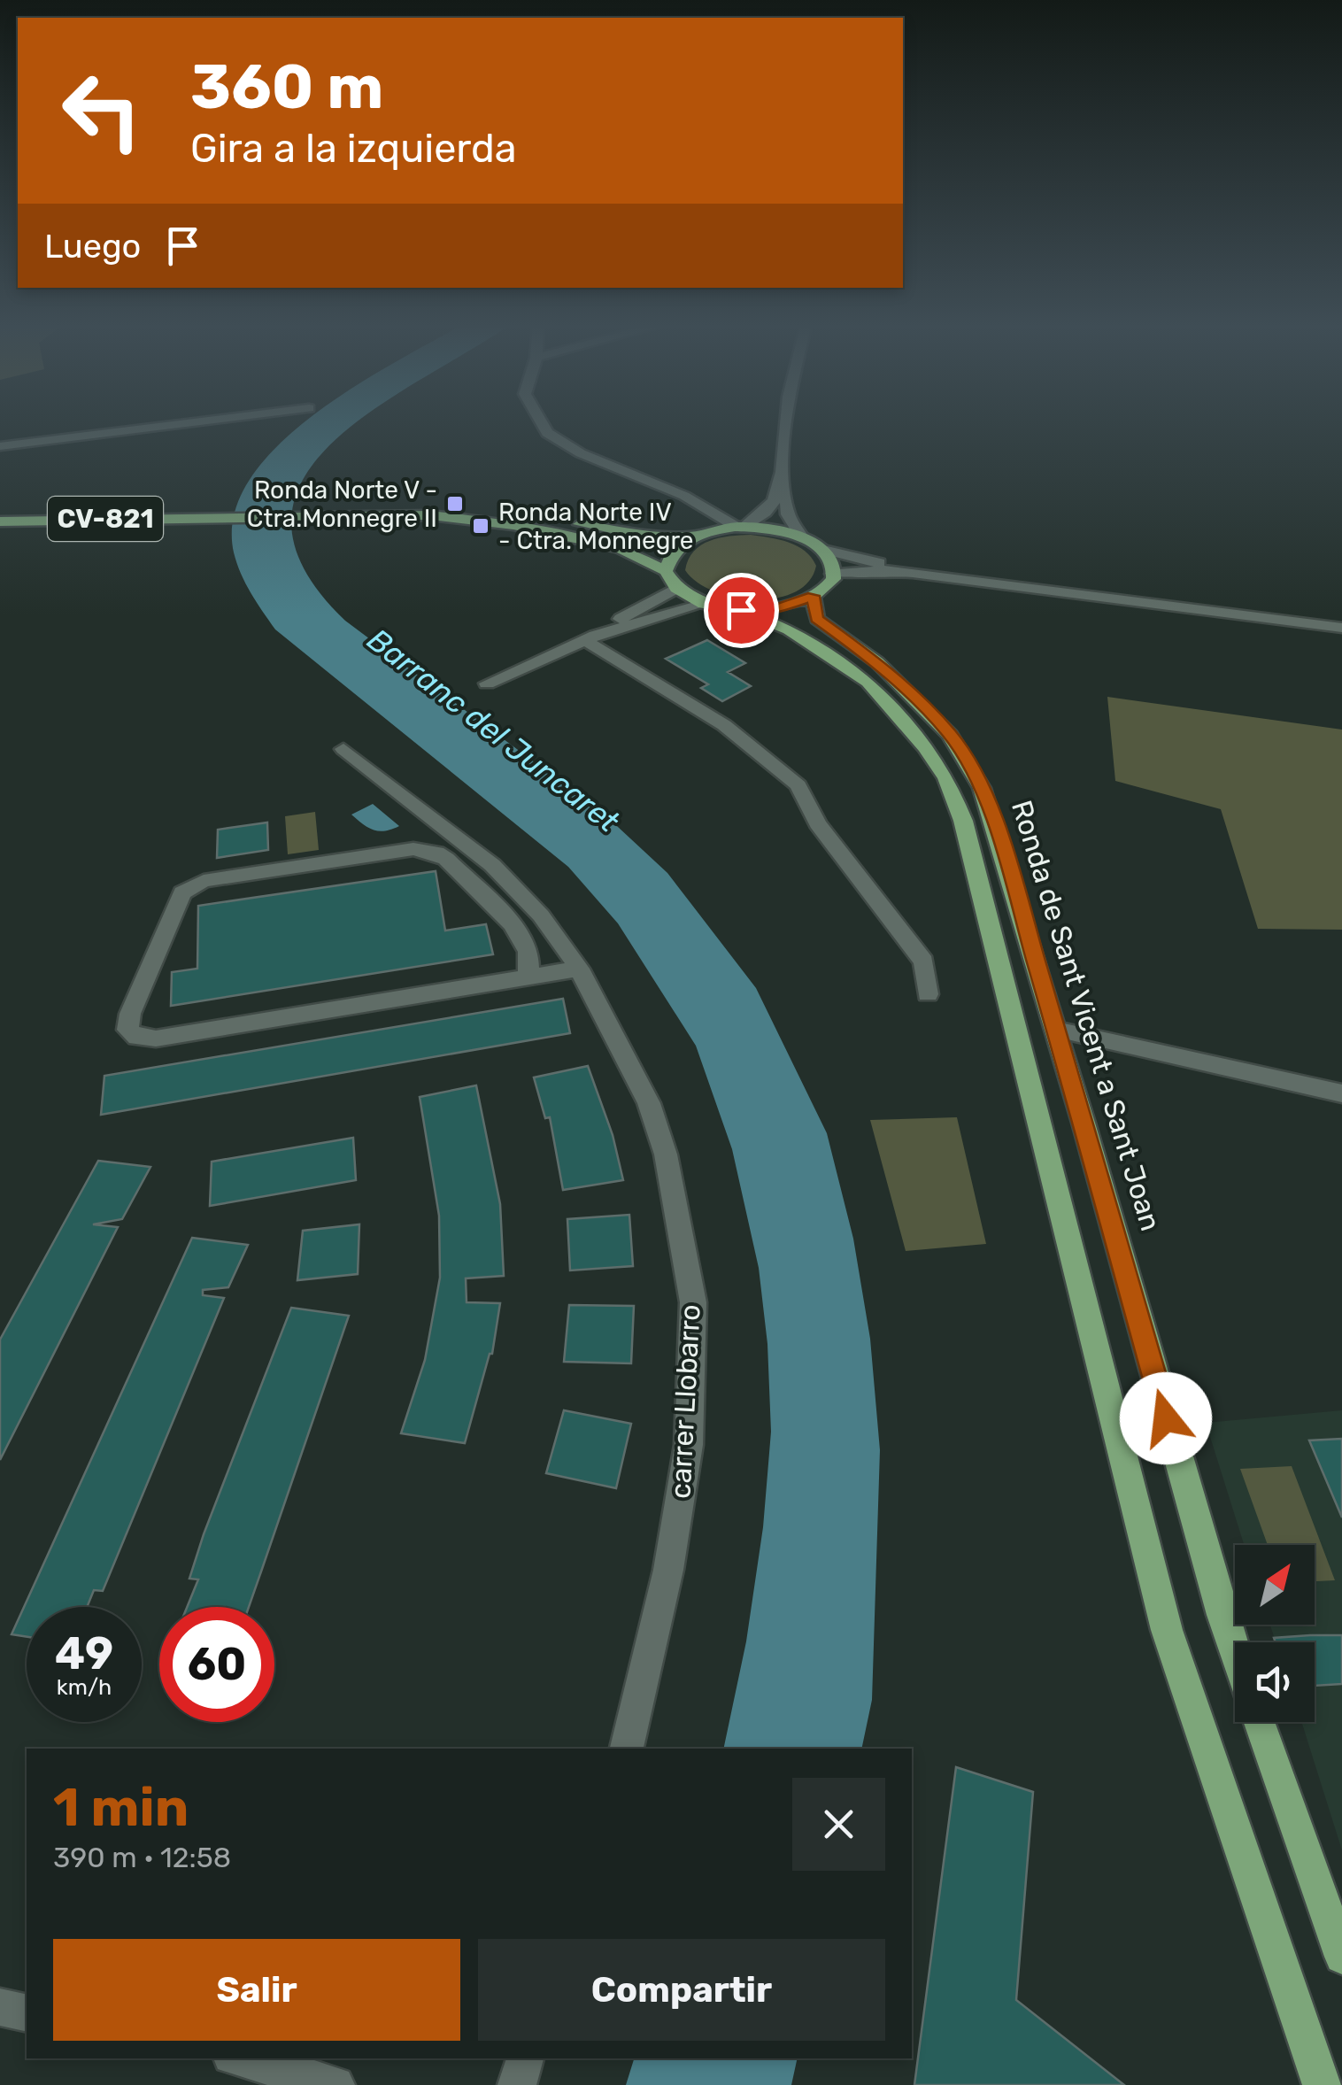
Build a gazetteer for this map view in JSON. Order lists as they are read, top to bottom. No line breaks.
{"streets":{"main road":["CV-821","Ronda de Sant Vicent a Sant Joan"],"street":["carrer Llobarro"]},"water":["Barranc del Juncaret"],"places":{"transit":["Ronda Norte V - Ctra.Monnegre II","Ronda Norte IV - Ctra. Monnegre"]},"north":"top right","page":{"turn":["360 m","Gira a la izquierda"],"then":"Luego","speed":"49 km/h","limit":"60","heading":["1 min","390 m · 12:58"],"buttons":["Salir","Compartir"]}}
